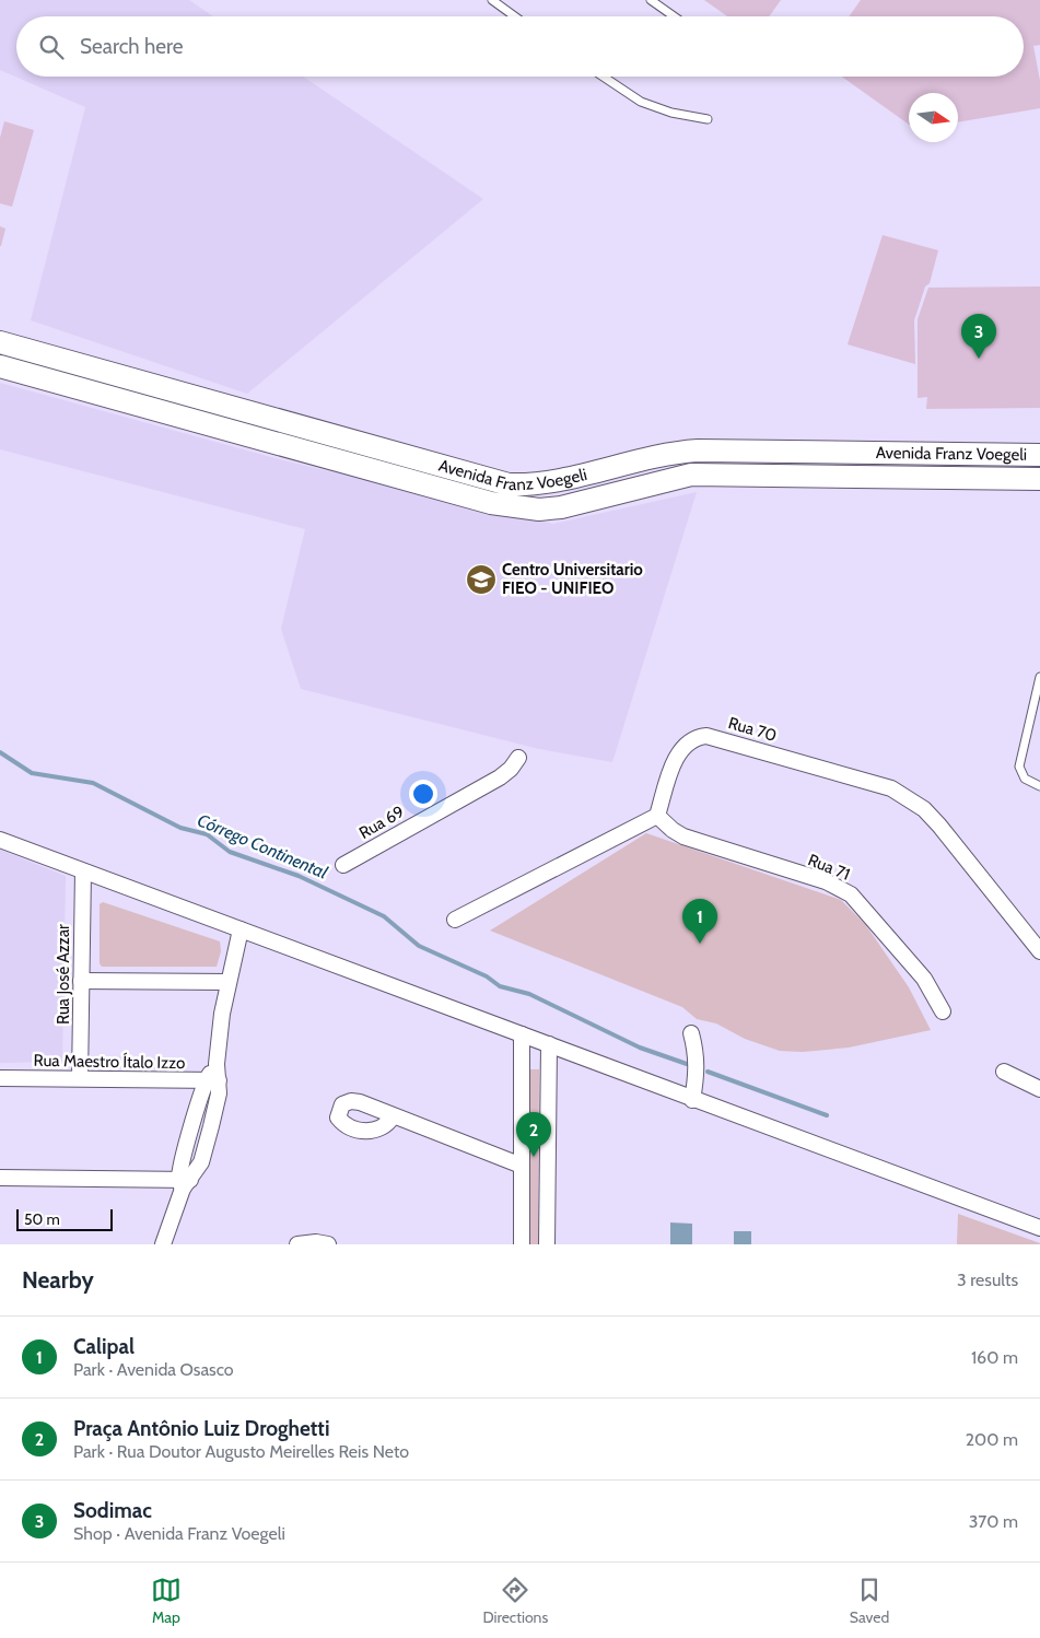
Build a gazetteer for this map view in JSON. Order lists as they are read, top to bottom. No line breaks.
{"streets":{"main road":["Avenida Franz Voegeli"],"street":["Rua 70","Rua 69","Rua 71","Rua José Azzar","Rua Maestro Ítalo Izzo"]},"crossings":[["Rua 70","Rua 71"],["Rua José Azzar","Rua Maestro Ítalo Izzo"]],"water":["Córrego Continental"],"places":{"school or university":["Centro Universitario FIEO - UNIFIEO"]},"scale_bar":"50 m","north":"right","page":{"search":"Search here","pins":["3","1","2"],"scale":"50 m","heading":["Nearby","3 results"],"list":[{"mark":"1","name":"Calipal","note":"Park · Avenida Osasco","value":"160 m"},{"mark":"2","name":"Praça Antônio Luiz Droghetti","note":"Park · Rua Doutor Augusto Meirelles Reis Neto","value":"200 m"},{"mark":"3","name":"Sodimac","note":"Shop · Avenida Franz Voegeli","value":"370 m"}],"nav":["Map","Directions","Saved"]}}
